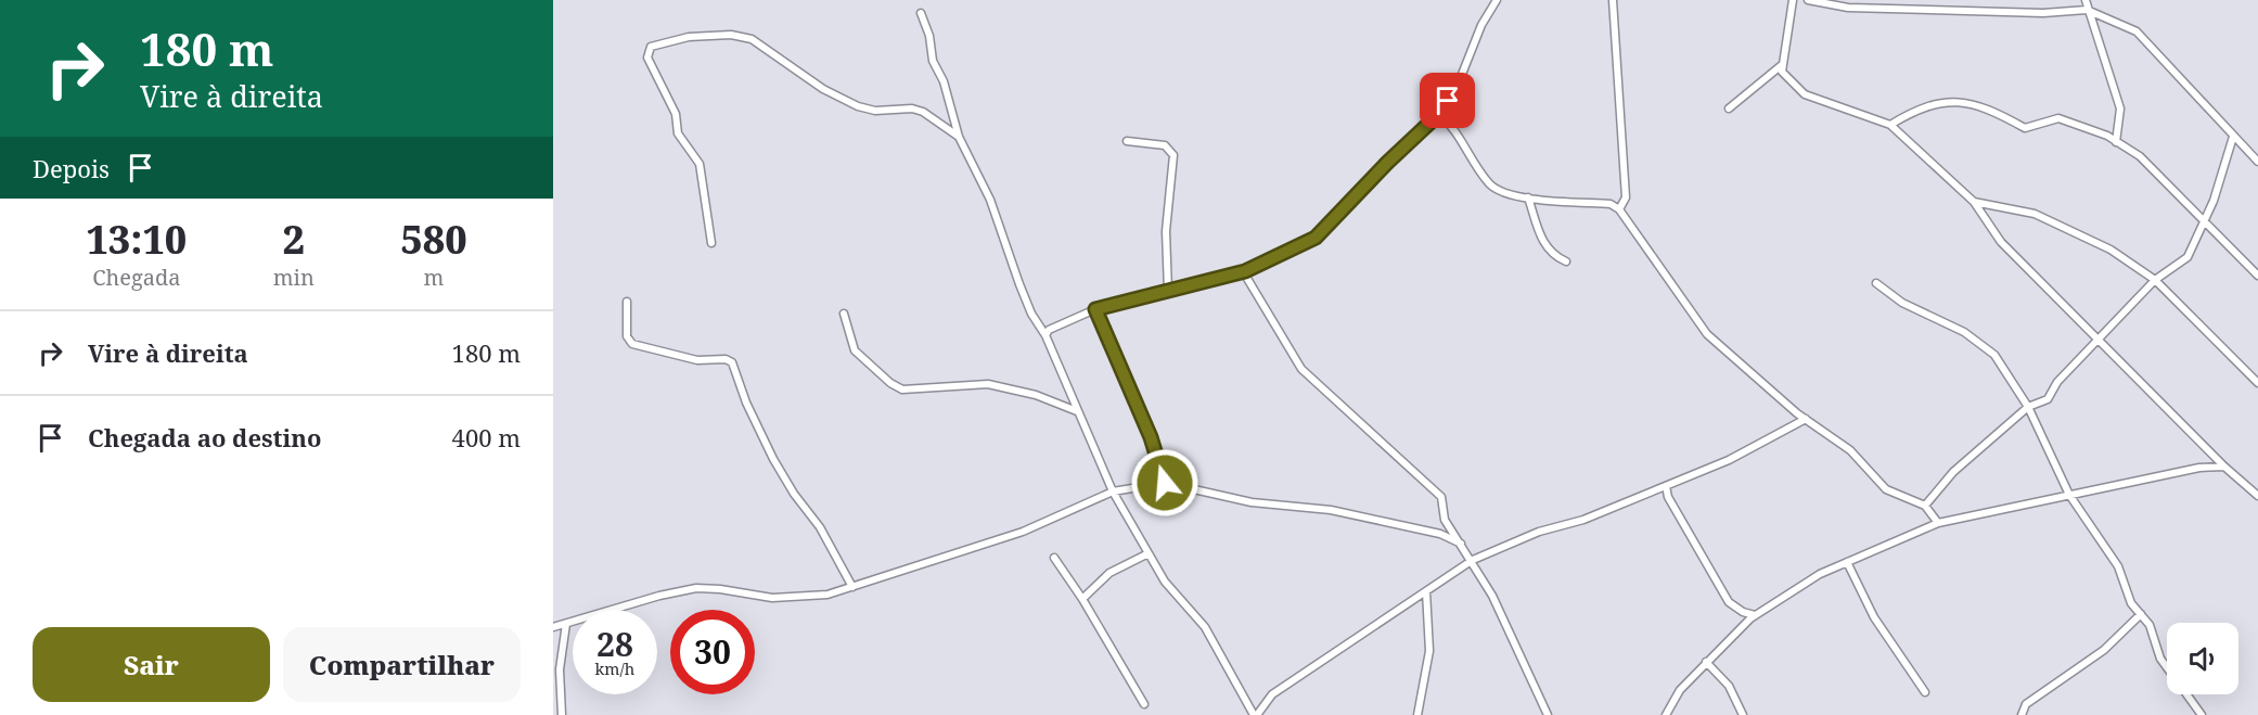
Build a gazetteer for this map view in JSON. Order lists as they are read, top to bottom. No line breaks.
{"page":{"turn":["180 m","Vire à direita"],"then":"Depois","eta":["13:10","Chegada","2","min","580","m"],"list":[{"name":"Vire à direita","value":"180 m"},{"name":"Chegada ao destino","value":"400 m"}],"speed":"28 km/h","limit":"30","buttons":["Sair","Compartilhar"]}}
